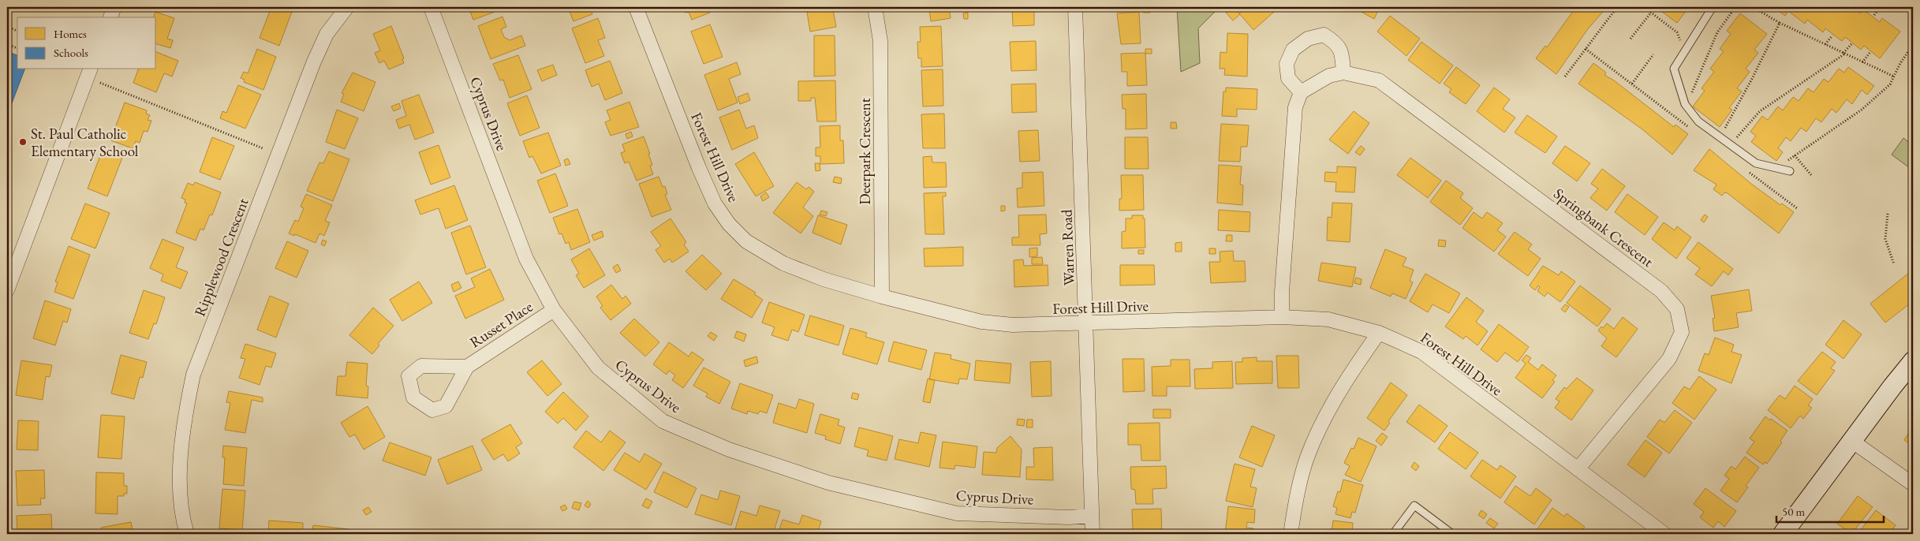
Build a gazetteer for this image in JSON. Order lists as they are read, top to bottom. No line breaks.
{"streets":{"street":["Cyprus Drive","Deerpark Crescent","Forest Hill Drive","Springbank Crescent","Warren Road","Ripplewood Crescent","Russet Place"]},"crossings":[["Cyprus Drive","Warren Road"],["Cyprus Drive","Russet Place"],["Deerpark Crescent","Forest Hill Drive"],["Forest Hill Drive","Springbank Crescent"],["Forest Hill Drive","Warren Road"]],"places":["St. Paul Catholic Elementary School"],"legend":["Homes","Schools"],"scale_bar":"50 m"}
